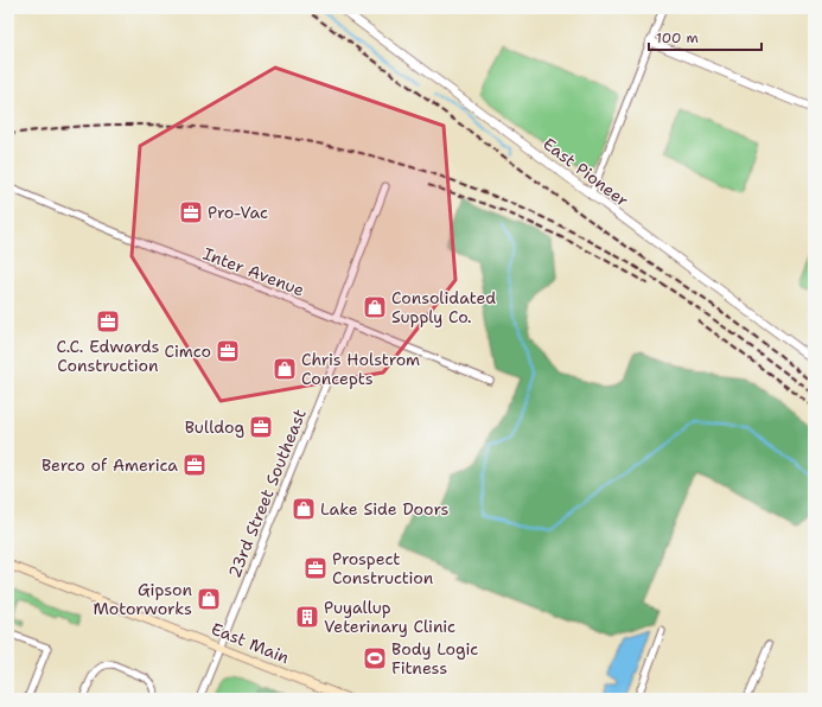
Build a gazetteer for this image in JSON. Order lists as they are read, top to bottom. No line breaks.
{"streets":{"main road":["East Main"],"street":["East Pioneer","Inter Avenue","23rd Street Southeast"]},"crossings":[["Inter Avenue","23rd Street Southeast"],["23rd Street Southeast","East Main"]],"places":{"office":["Pro-Vac","C.C. Edwards Construction","Cimco","Bulldog","Berco of America","Prospect Construction"],"shop":["Consolidated Supply Co.","Chris Holstrom Concepts","Lake Side Doors","Gipson Motorworks"],"building":["Puyallup Veterinary Clinic"],"sports":["Body Logic Fitness"]},"scale_bar":"100 m"}
